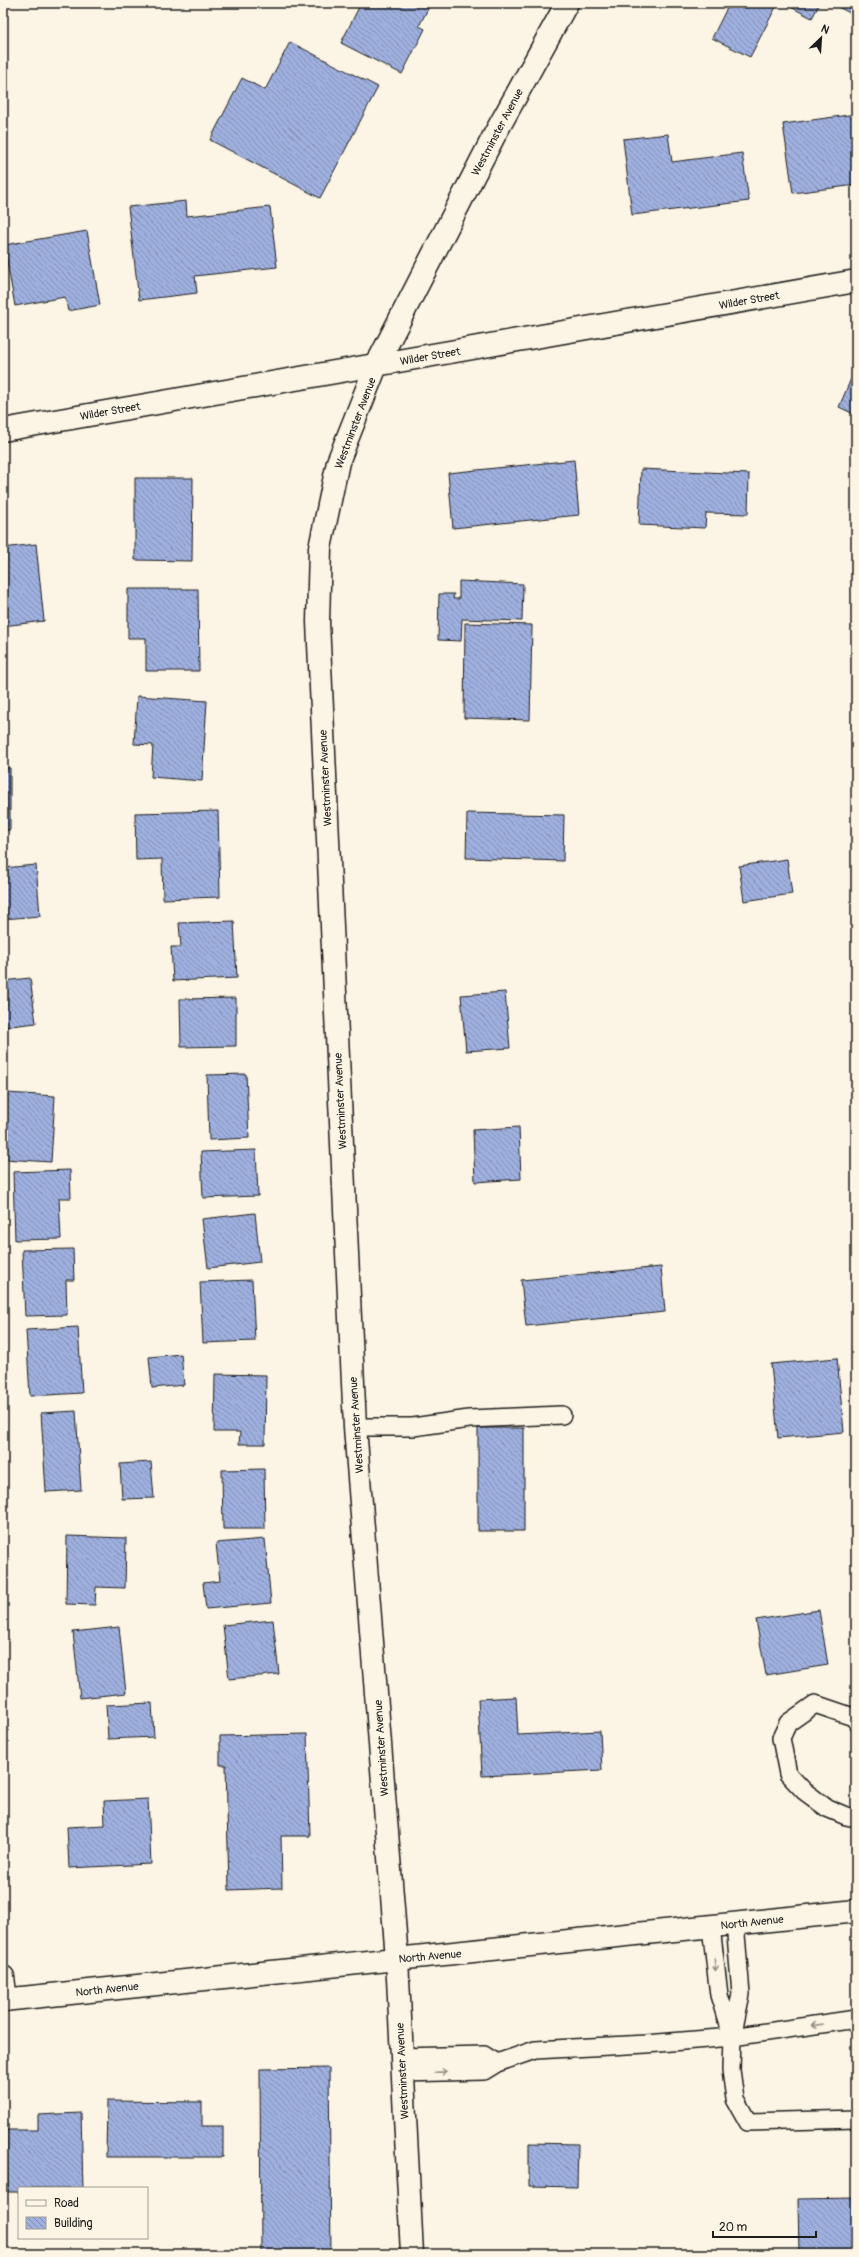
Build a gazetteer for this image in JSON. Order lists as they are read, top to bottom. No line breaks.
{"streets":{"street":["Westminster Avenue","Wilder Street","North Avenue"]},"crossings":[["Westminster Avenue","Wilder Street"],["Westminster Avenue","North Avenue"]],"legend":["Road","Building"],"scale_bar":"20 m","north":"top right"}
